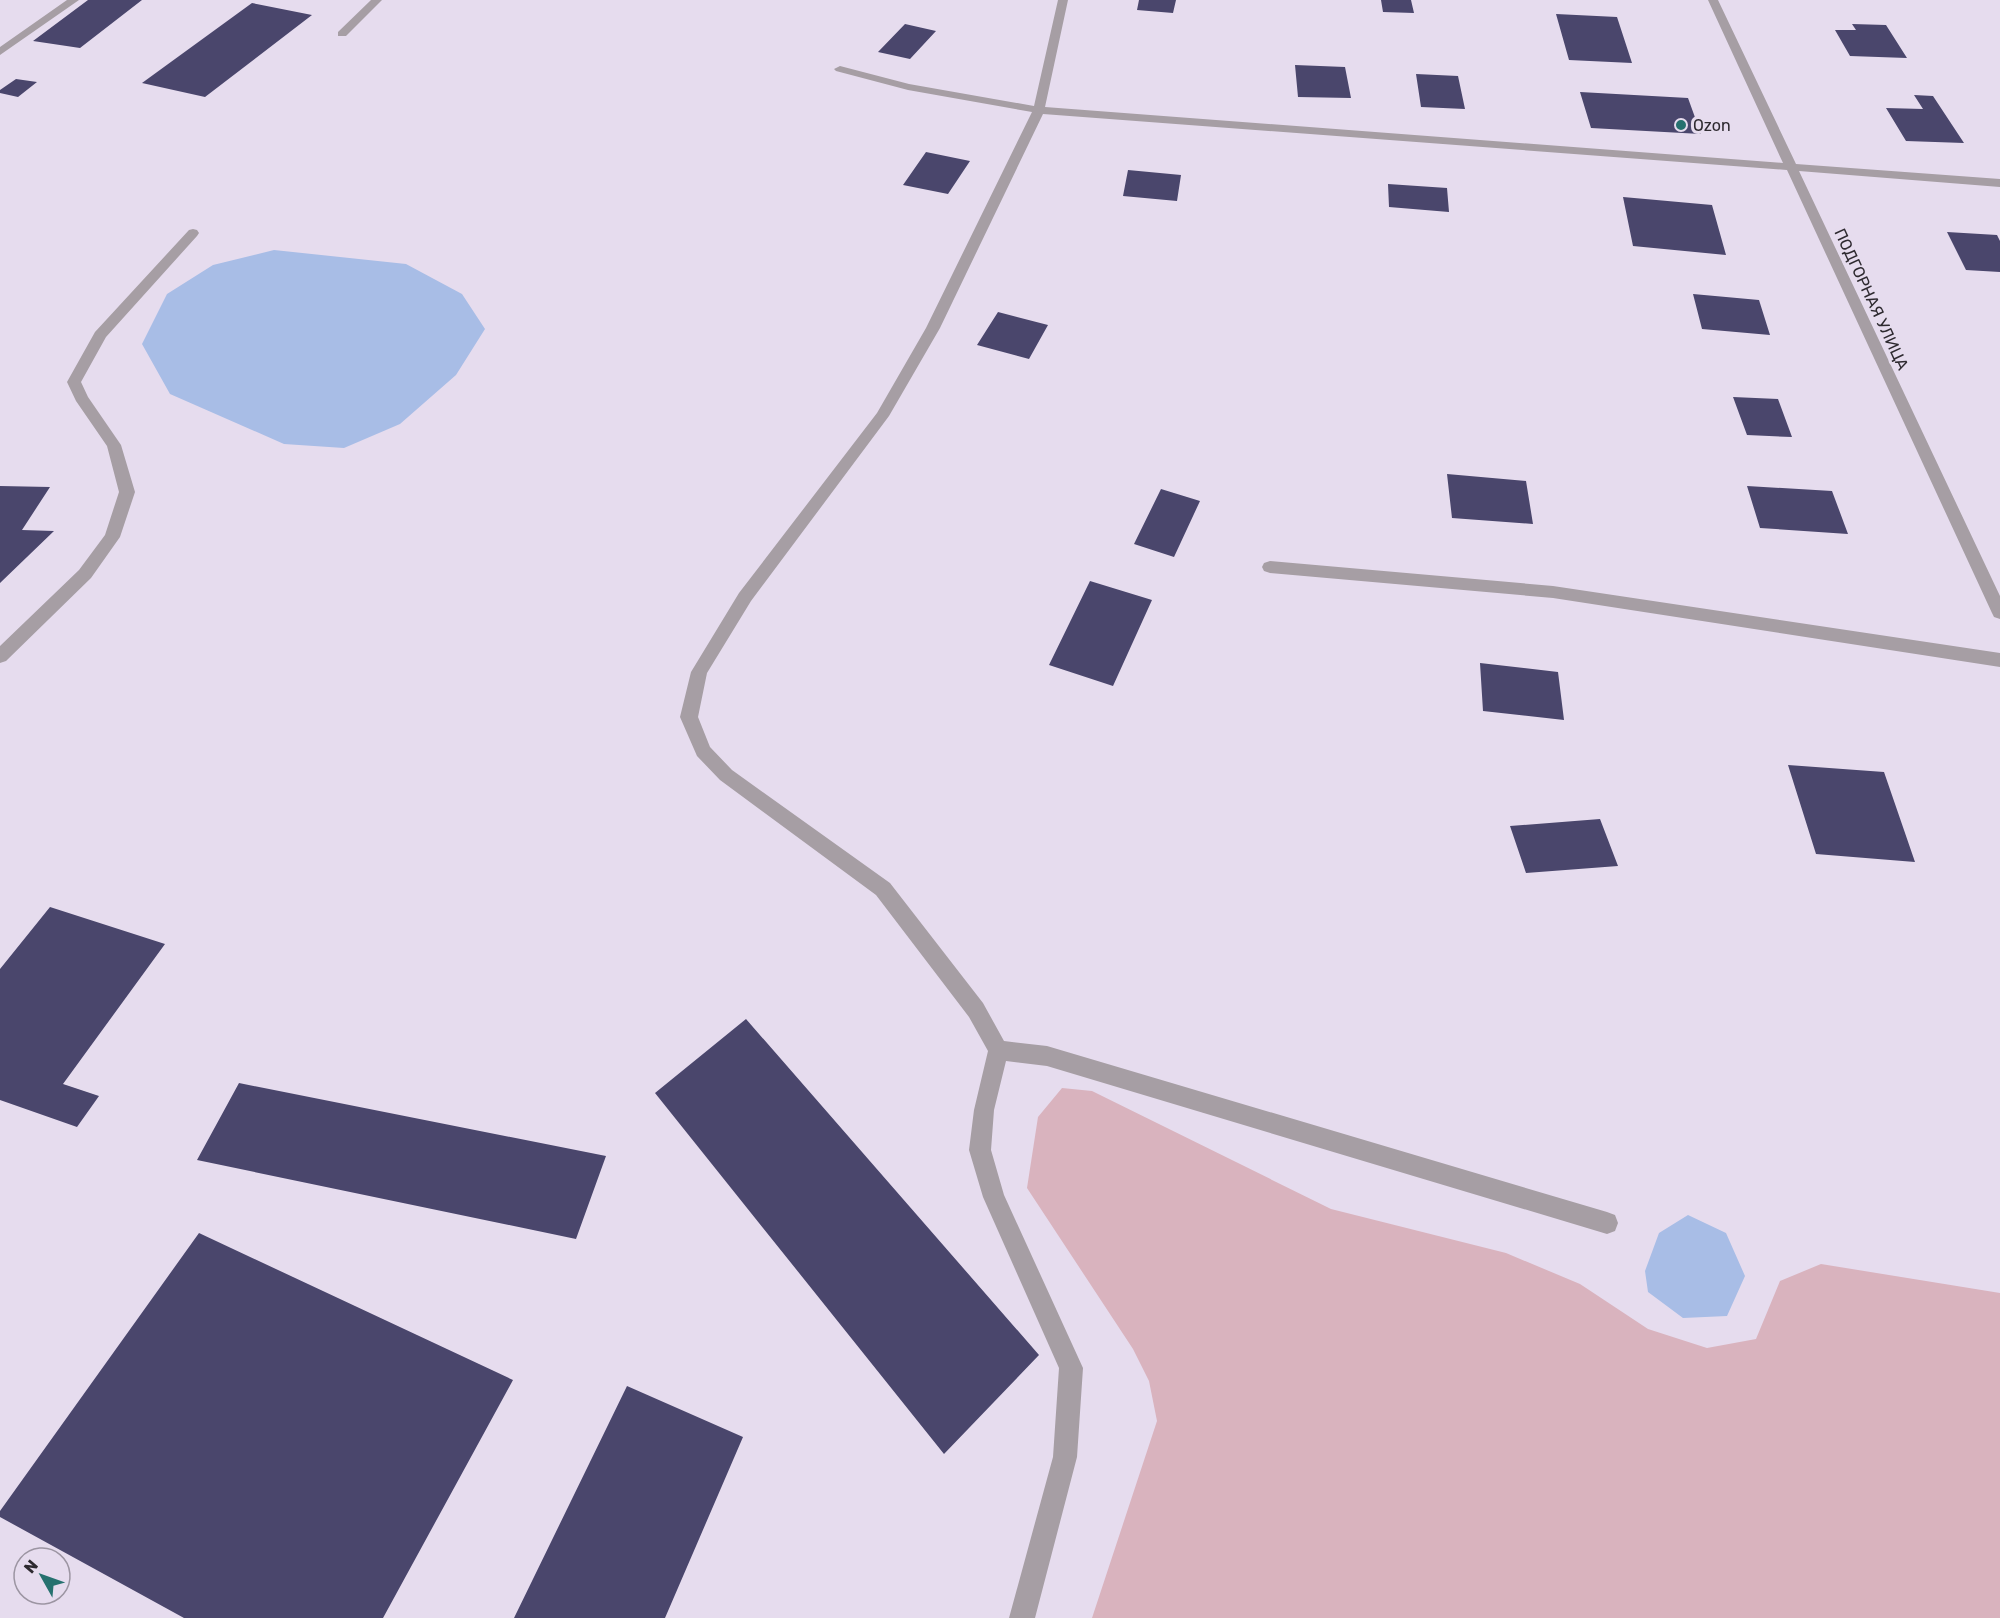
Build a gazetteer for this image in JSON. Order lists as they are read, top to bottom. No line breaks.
{"streets":{"street":["ПОДГОРНАЯ УЛИЦА"]},"places":["Ozon"],"north":"top left"}
